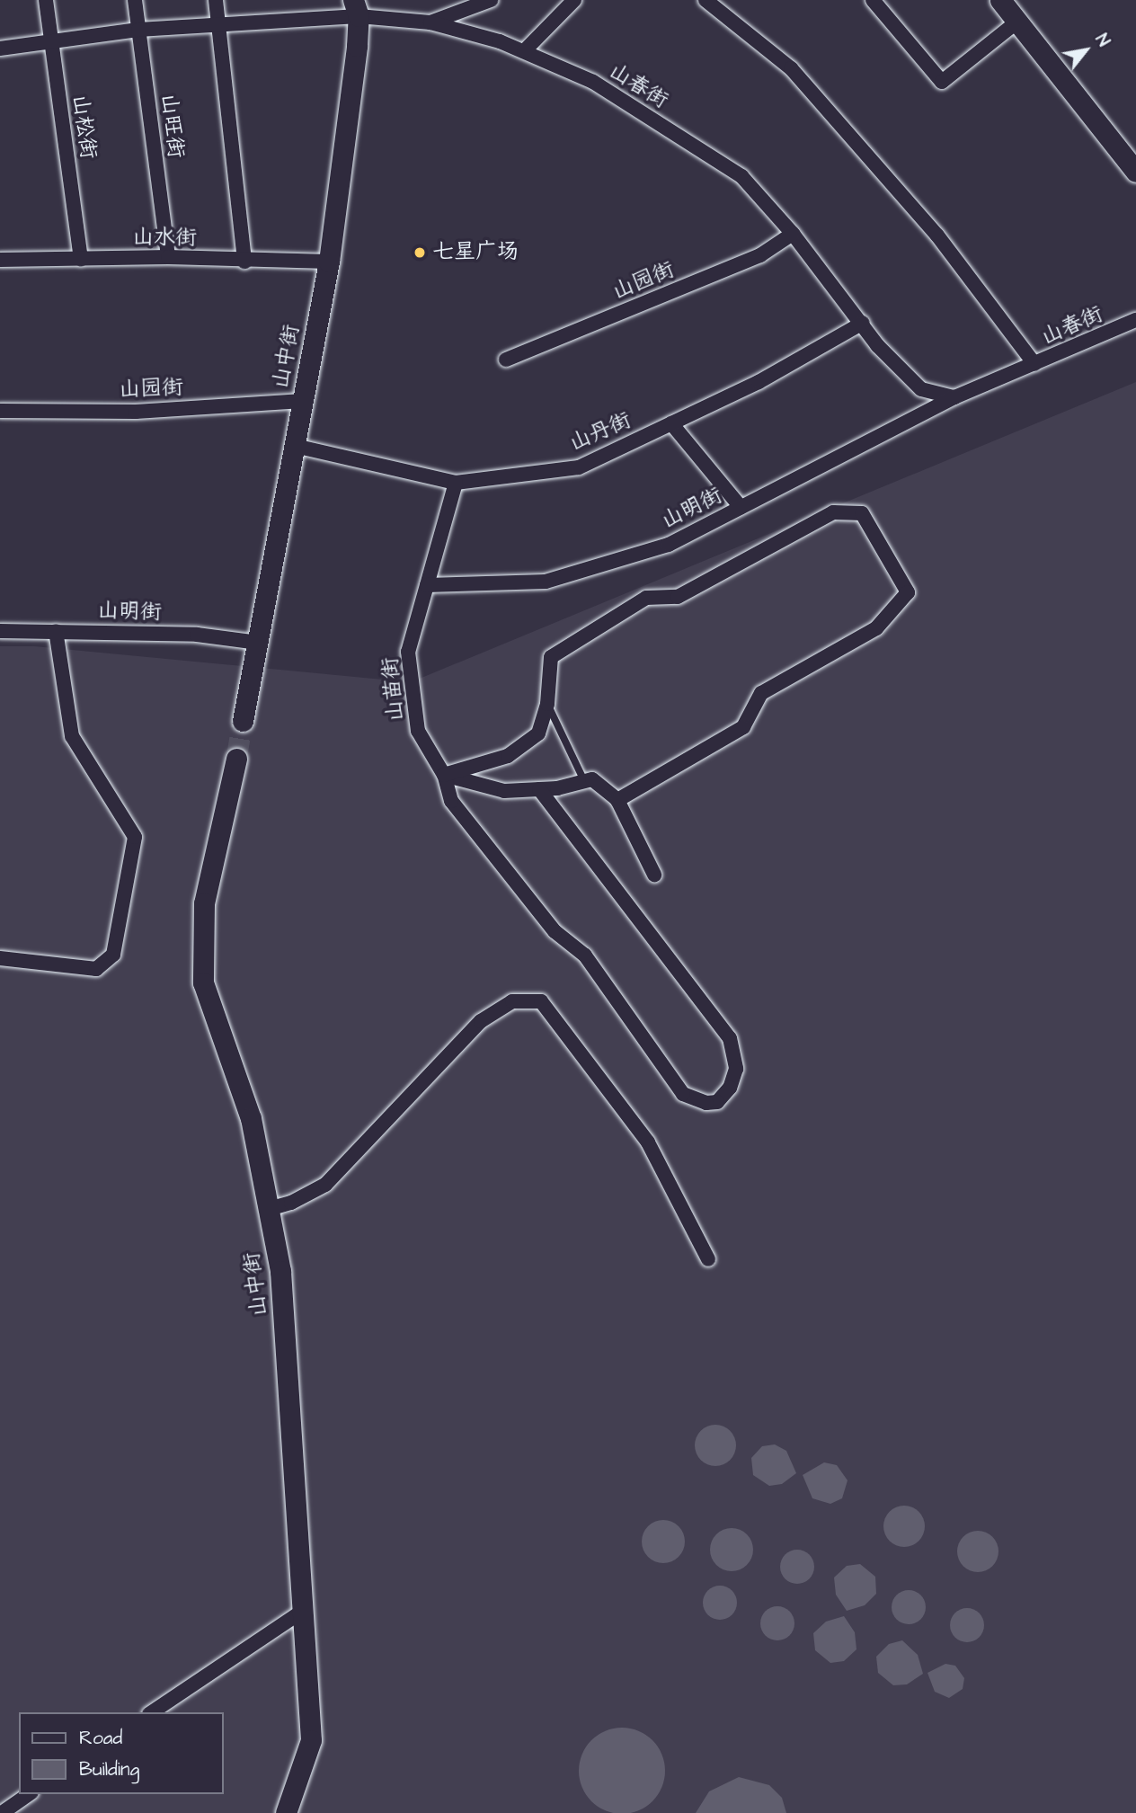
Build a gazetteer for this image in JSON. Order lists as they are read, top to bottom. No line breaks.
{"streets":{"street":["山春街","山旺街","山松街","山水街","山园街","山中街","山丹街","山明街","山苗街"]},"crossings":[["山春街","山旺街"],["山春街","山松街"],["山春街","山园街"],["山春街","山中街"],["山春街","山丹街"],["山春街","山明街"],["山旺街","山水街"],["山松街","山水街"],["山水街","山中街"],["山园街","山中街"],["山中街","山丹街"],["山中街","山明街"],["山丹街","山苗街"],["山明街","山苗街"]],"places":["七星广场"],"legend":["Road","Building"],"north":"top right"}
